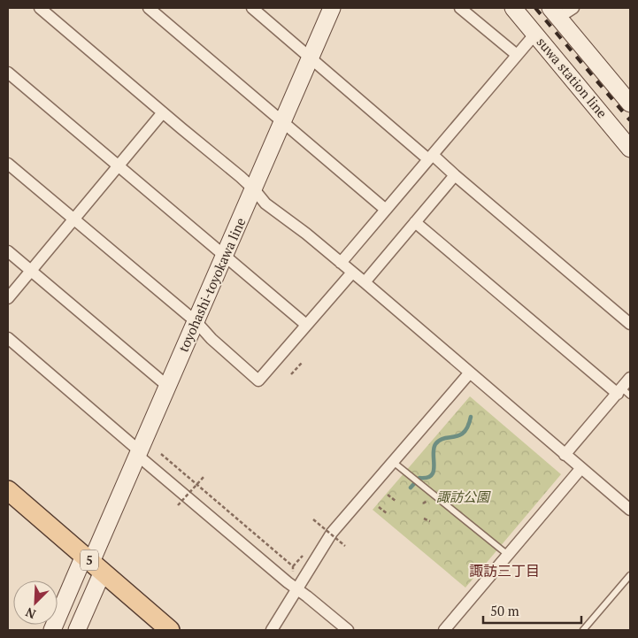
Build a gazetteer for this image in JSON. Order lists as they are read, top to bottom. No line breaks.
{"streets":{"main road":["suwa station line","toyohashi-toyokawa line","5"]},"crossings":[["toyohashi-toyokawa line","5"]],"districts":["諏訪三丁目"],"parks":["諏訪公園"],"scale_bar":"50 m","north":"bottom left"}
